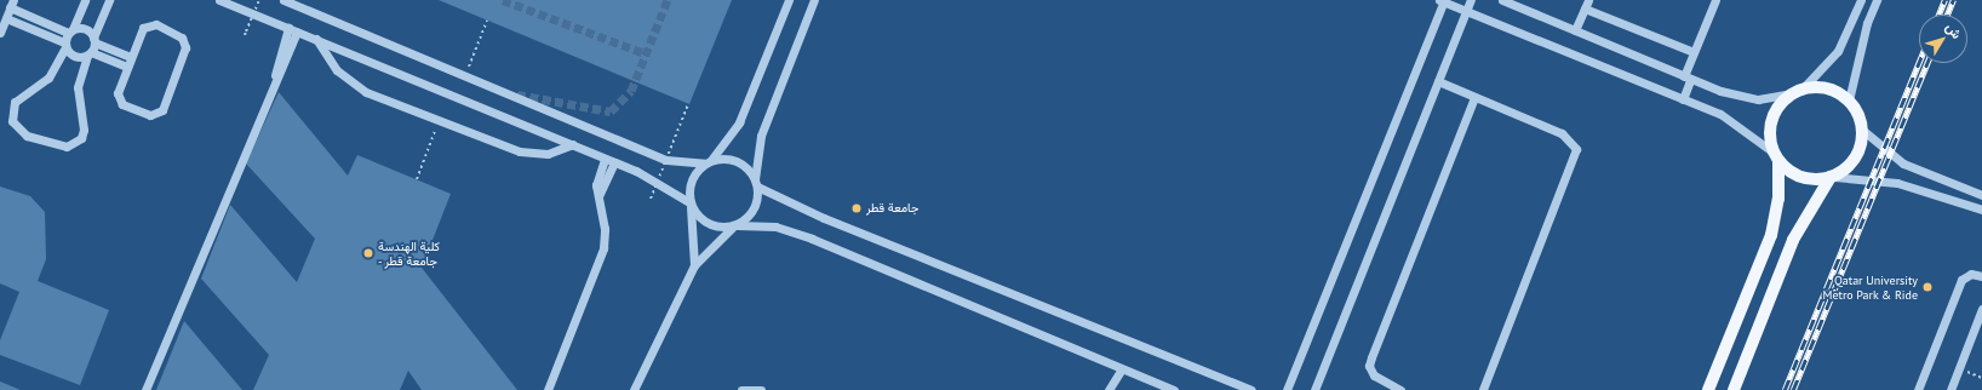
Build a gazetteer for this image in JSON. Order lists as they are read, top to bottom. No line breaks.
{"places":["جامعة قطر","كلية الهندسة - جامعة قطر","Qatar University Metro Park & Ride"],"north":"top right"}
